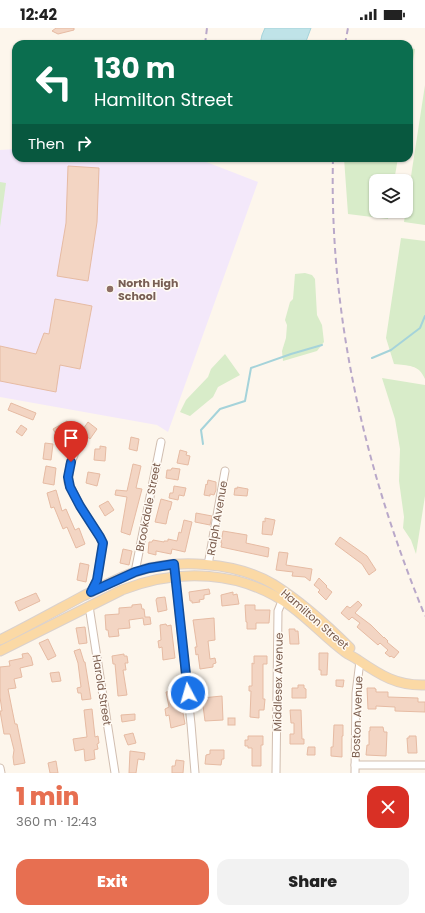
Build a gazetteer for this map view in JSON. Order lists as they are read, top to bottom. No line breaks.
{"streets":{"main road":["Hamilton Street"],"street":["Brookdale Street","Ralph Avenue","Middlesex Avenue","Harold Street","Boston Avenue"]},"crossings":[["Brookdale Street","Hamilton Street"],["Ralph Avenue","Hamilton Street"],["Hamilton Street","Middlesex Avenue"],["Hamilton Street","Harold Street"],["Hamilton Street","Boston Avenue"]],"places":["North High School"],"page":{"status":"12:42","turn":["130 m","Hamilton Street"],"then":"Then","heading":["1 min","360 m · 12:43"],"buttons":["Exit","Share"]}}
